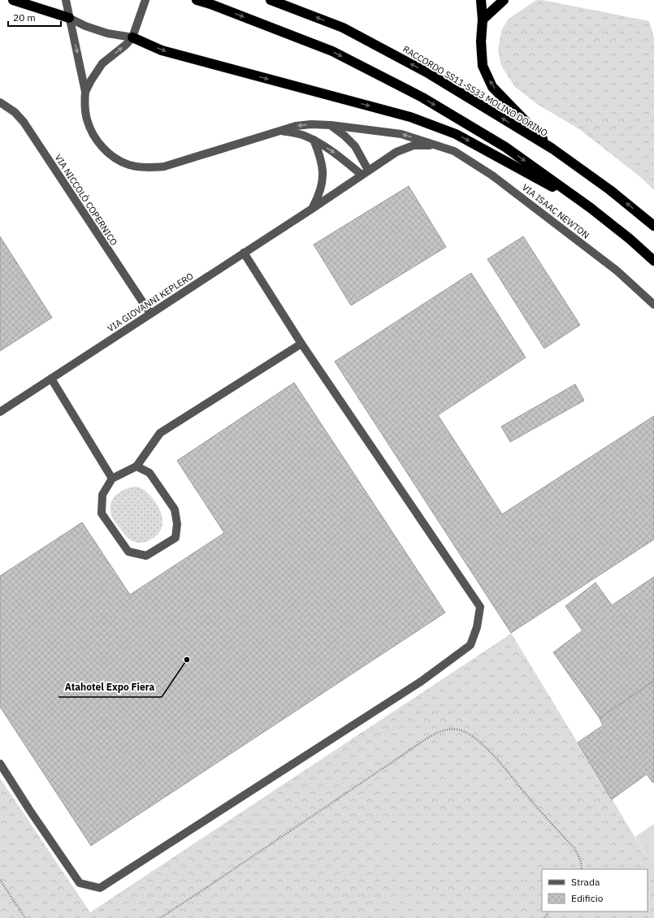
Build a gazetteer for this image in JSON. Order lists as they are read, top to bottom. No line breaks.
{"streets":{"highway":["RACCORDO SS11-SS33 MOLINO DORINO"],"street":["VIA NICCOLÒ COPERNICO","VIA ISAAC NEWTON","VIA GIOVANNI KEPLERO"]},"crossings":[["VIA NICCOLÒ COPERNICO","VIA GIOVANNI KEPLERO"],["VIA ISAAC NEWTON","VIA GIOVANNI KEPLERO"]],"places":["Atahotel Expo Fiera"],"legend":["Strada","Edificio"],"scale_bar":"20 m"}
